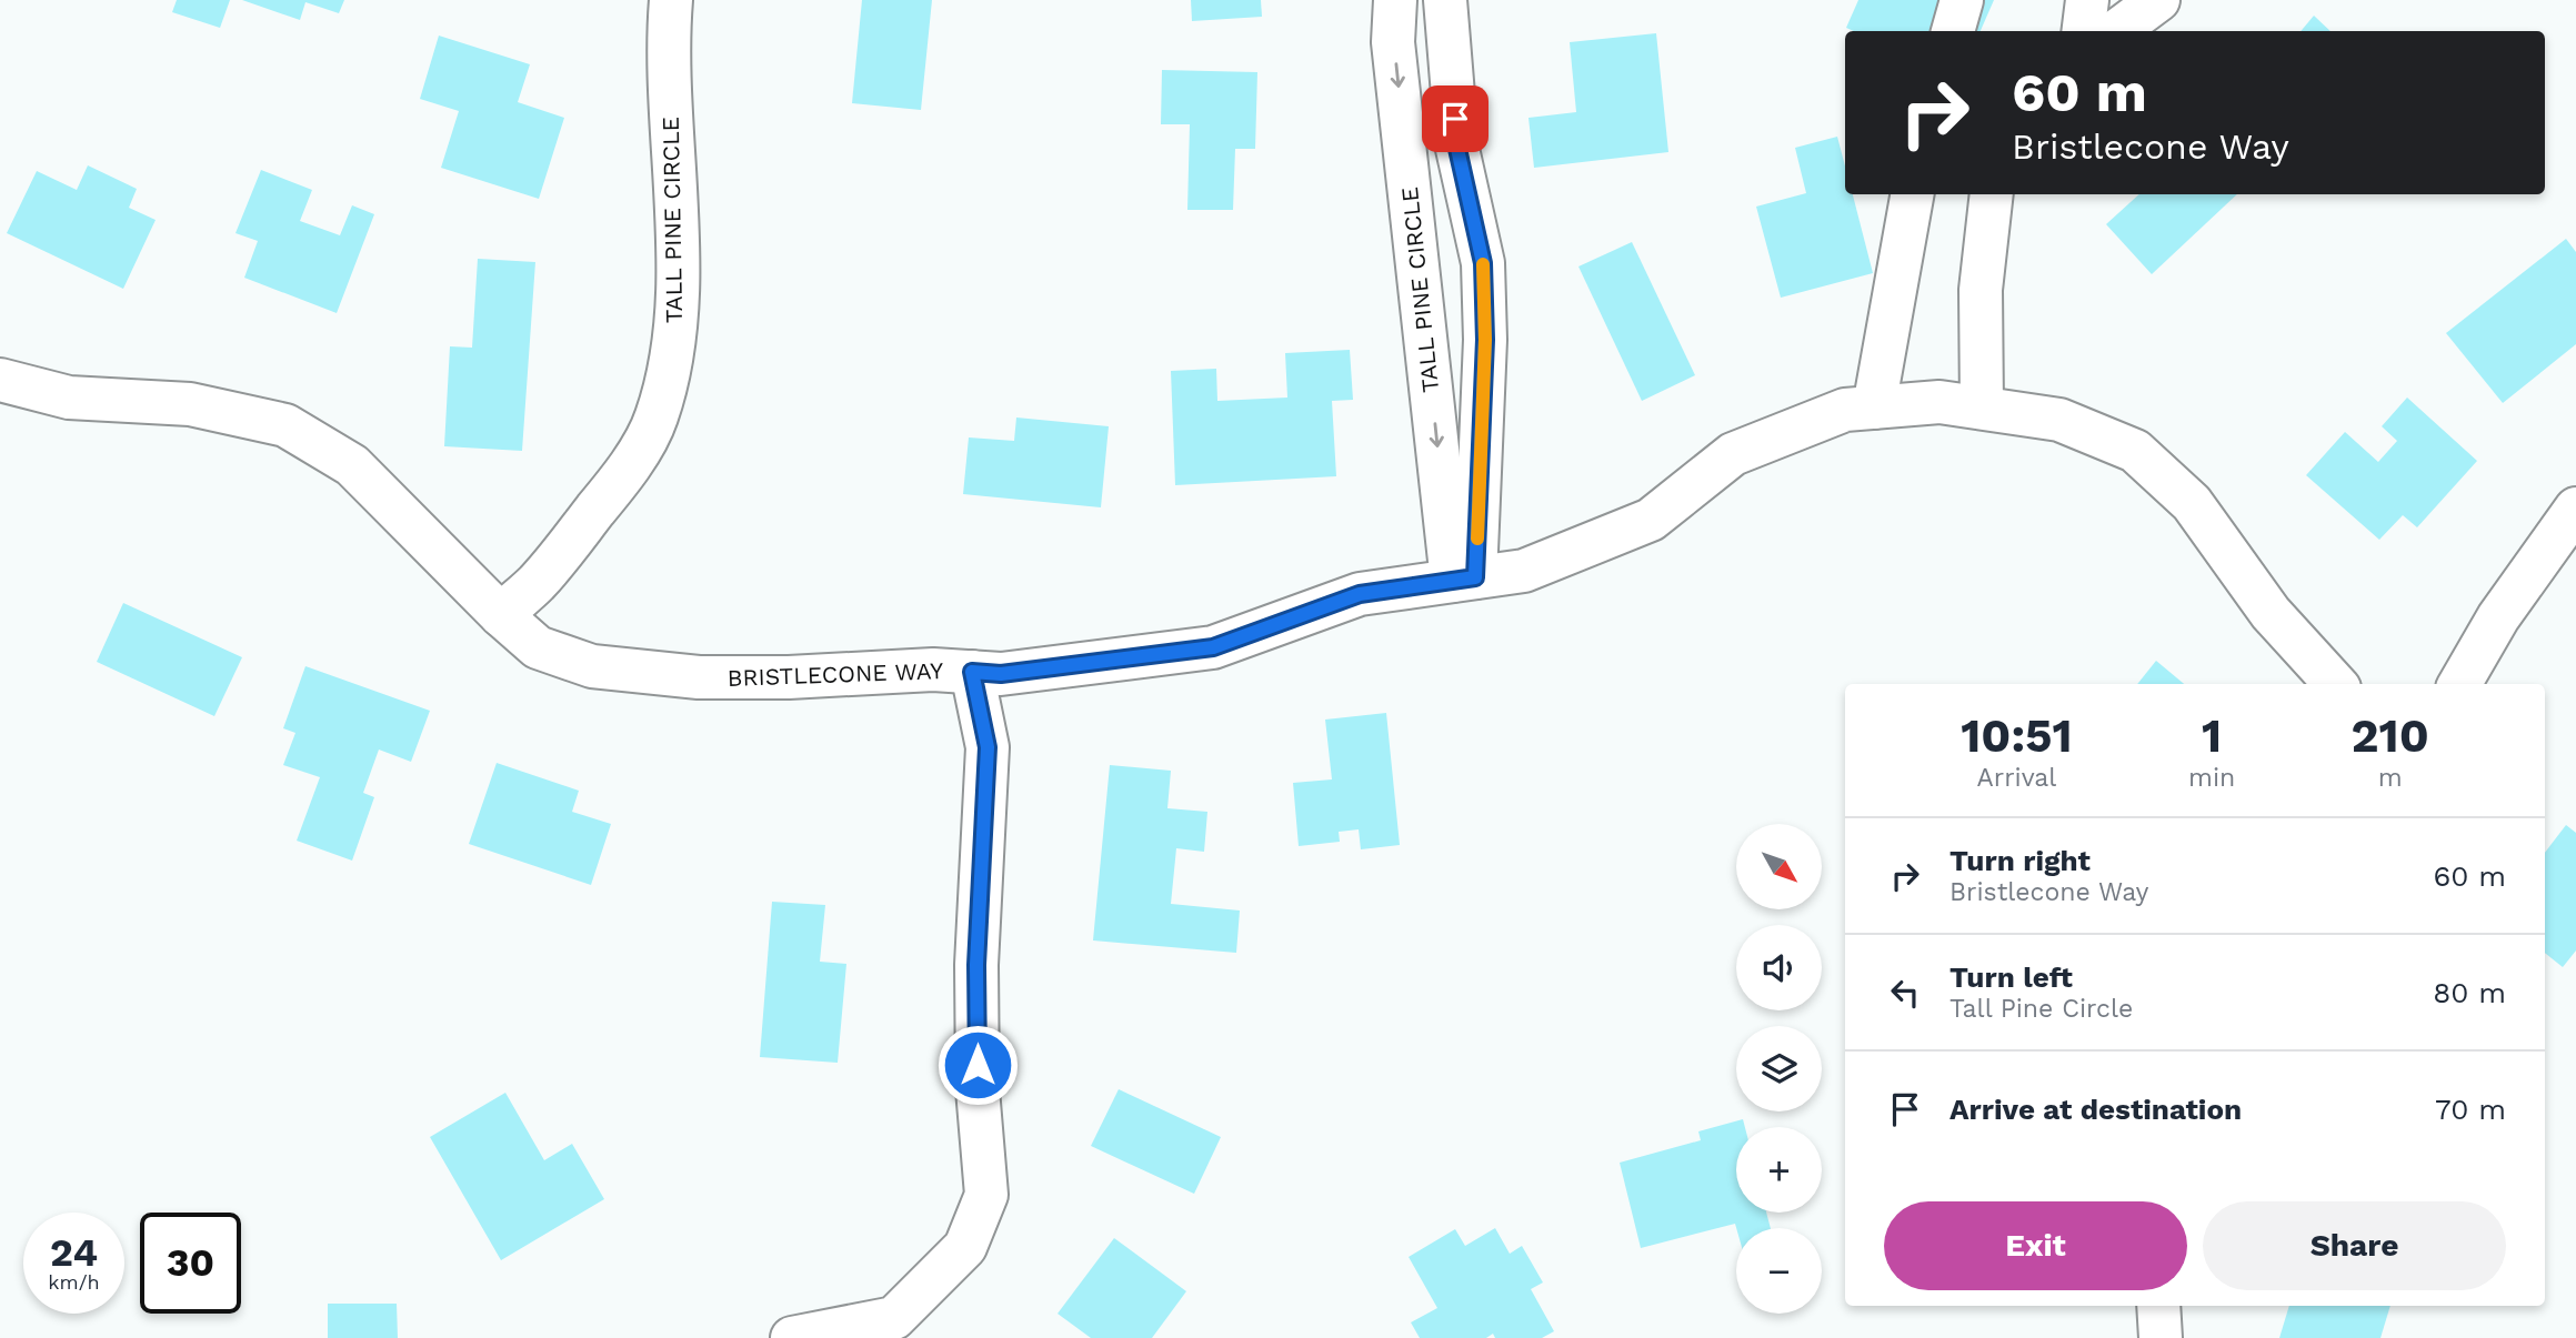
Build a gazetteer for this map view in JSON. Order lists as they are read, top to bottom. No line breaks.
{"streets":{"street":["TALL PINE CIRCLE","BRISTLECONE WAY"]},"crossings":[["TALL PINE CIRCLE","BRISTLECONE WAY"]],"north":"bottom right","page":{"turn":["60 m","Bristlecone Way"],"eta":["10:51","Arrival","1","min","210","m"],"list":[{"name":"Turn right","note":"Bristlecone Way","value":"60 m"},{"name":"Turn left","note":"Tall Pine Circle","value":"80 m"},{"name":"Arrive at destination","value":"70 m"}],"map_buttons":["+","−"],"buttons":["Exit","Share"],"speed":"24 km/h","limit":"30"}}
